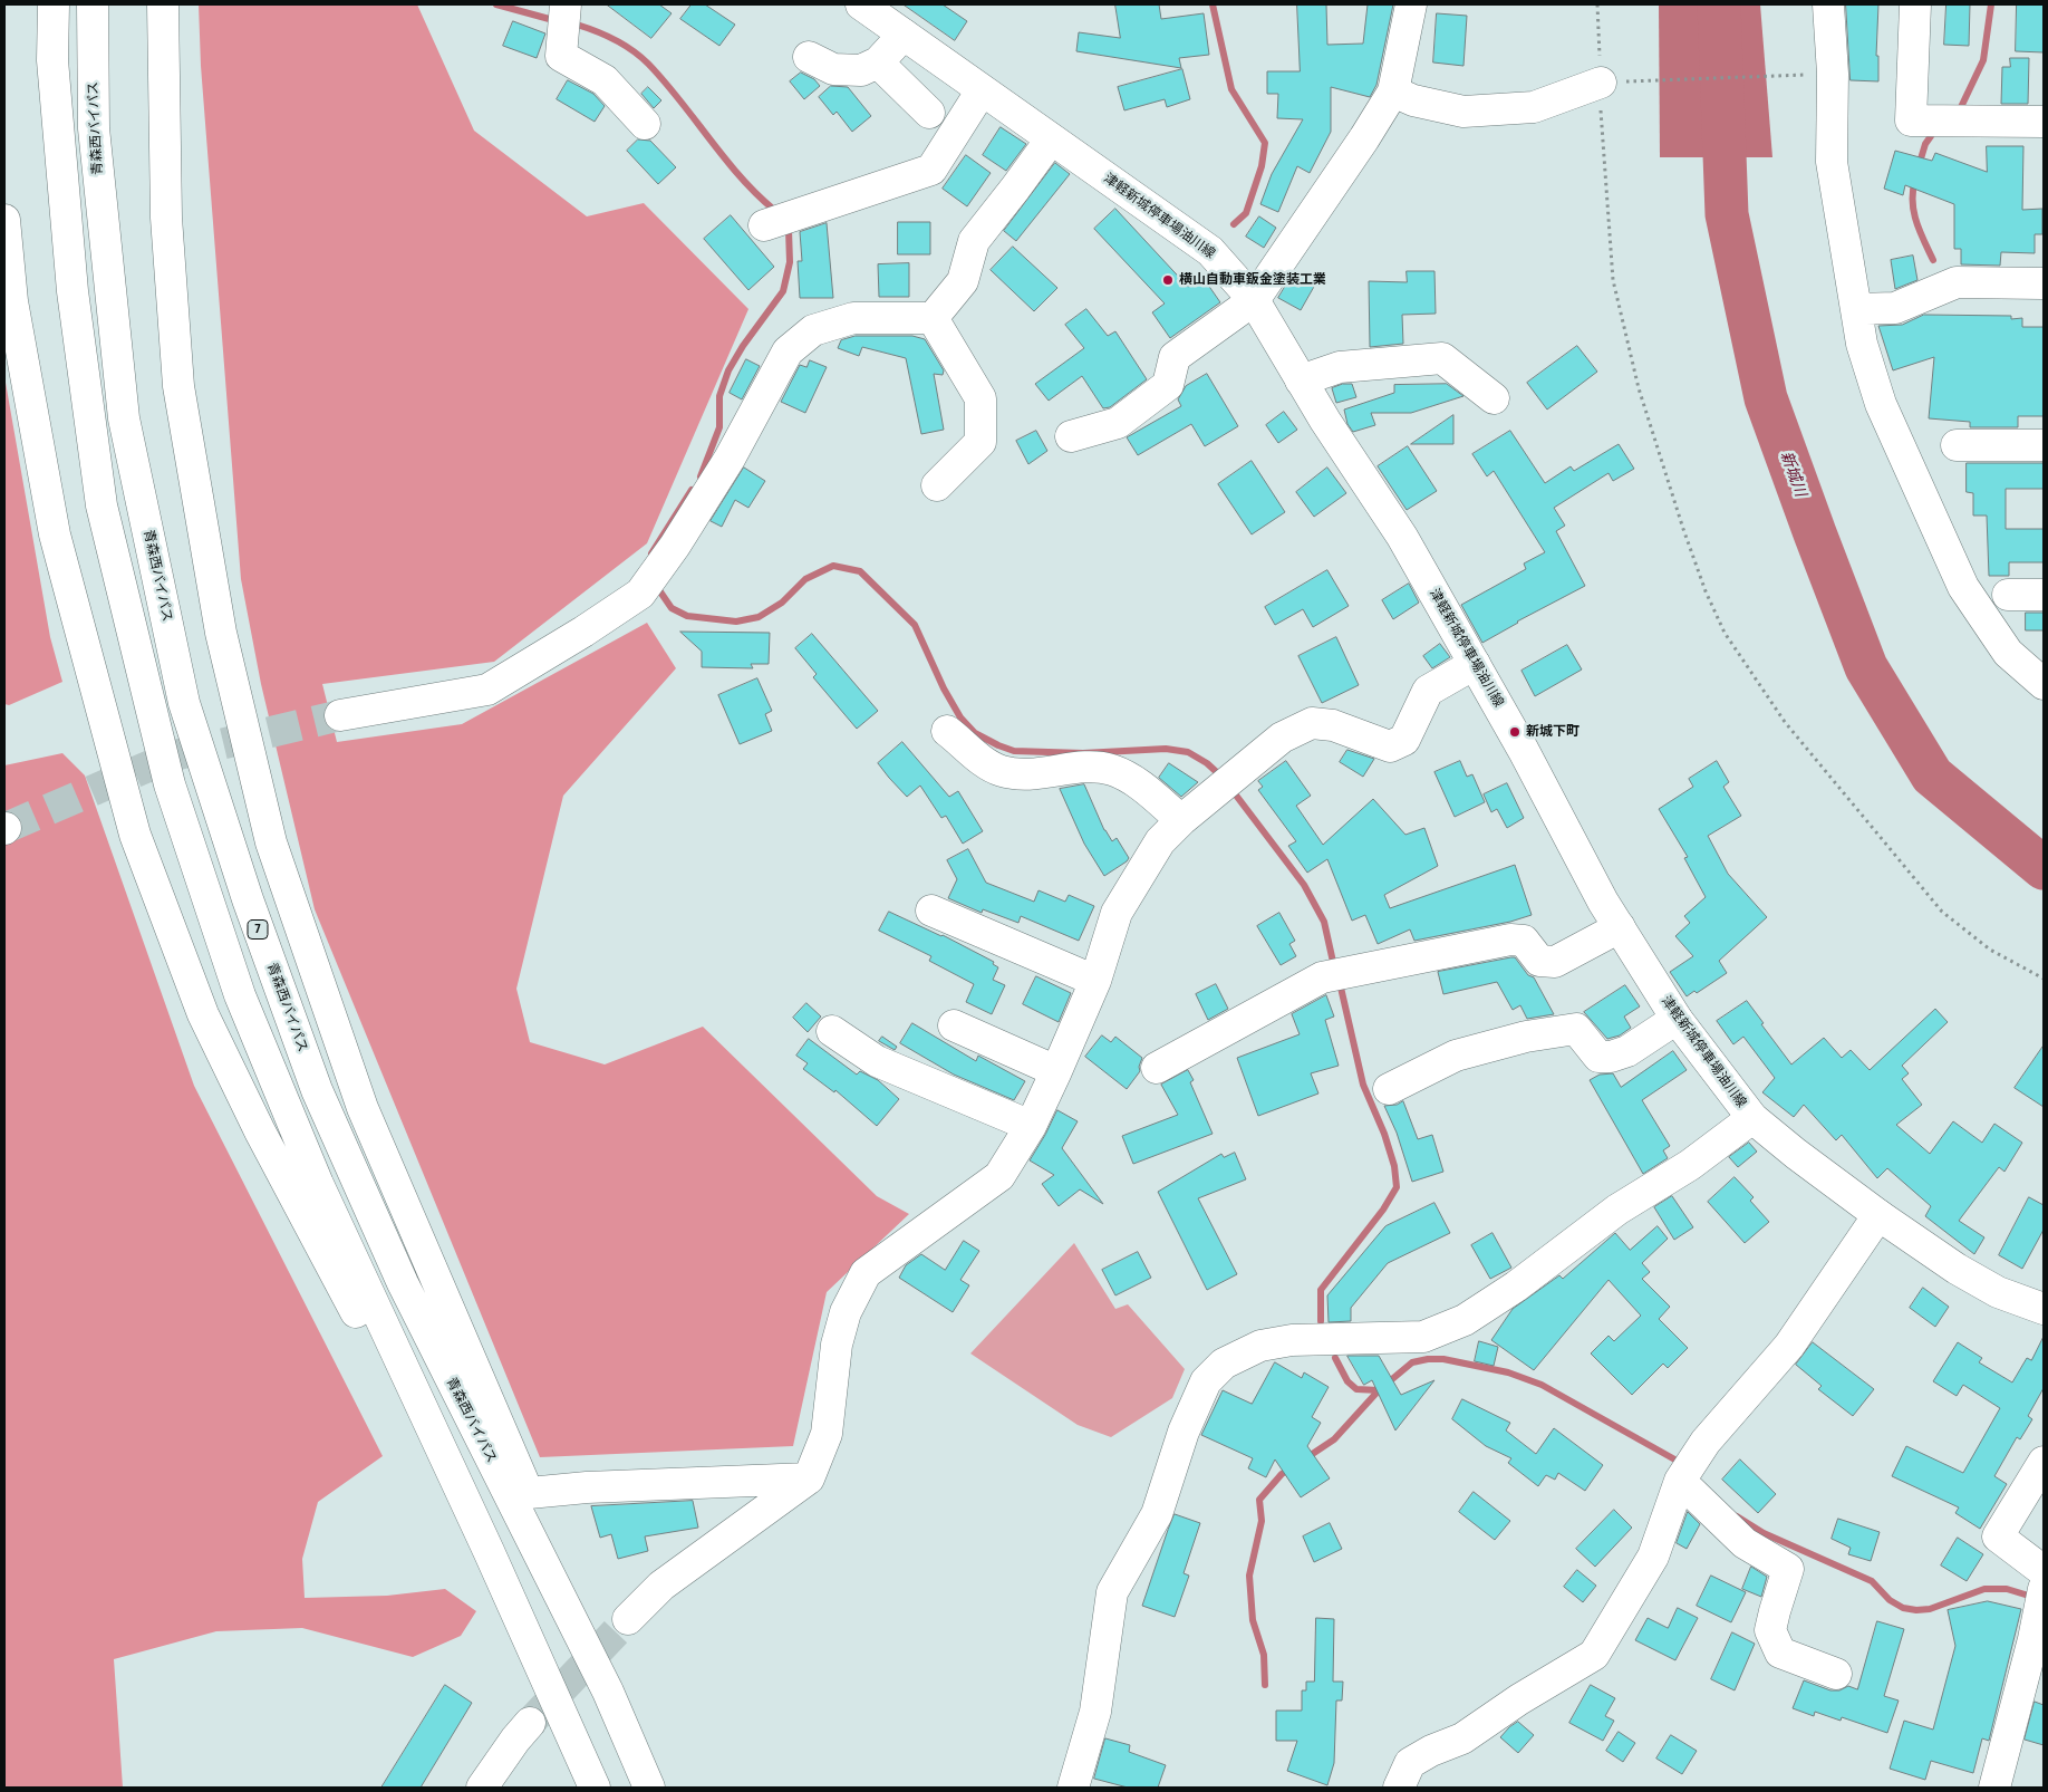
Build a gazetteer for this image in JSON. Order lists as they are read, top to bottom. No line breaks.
{"streets":{"main road":["青森西バイパス","津軽新城停車場油川線","7"]},"water":["新城川"],"places":["横山自動車鈑金塗装工業","新城下町"]}
